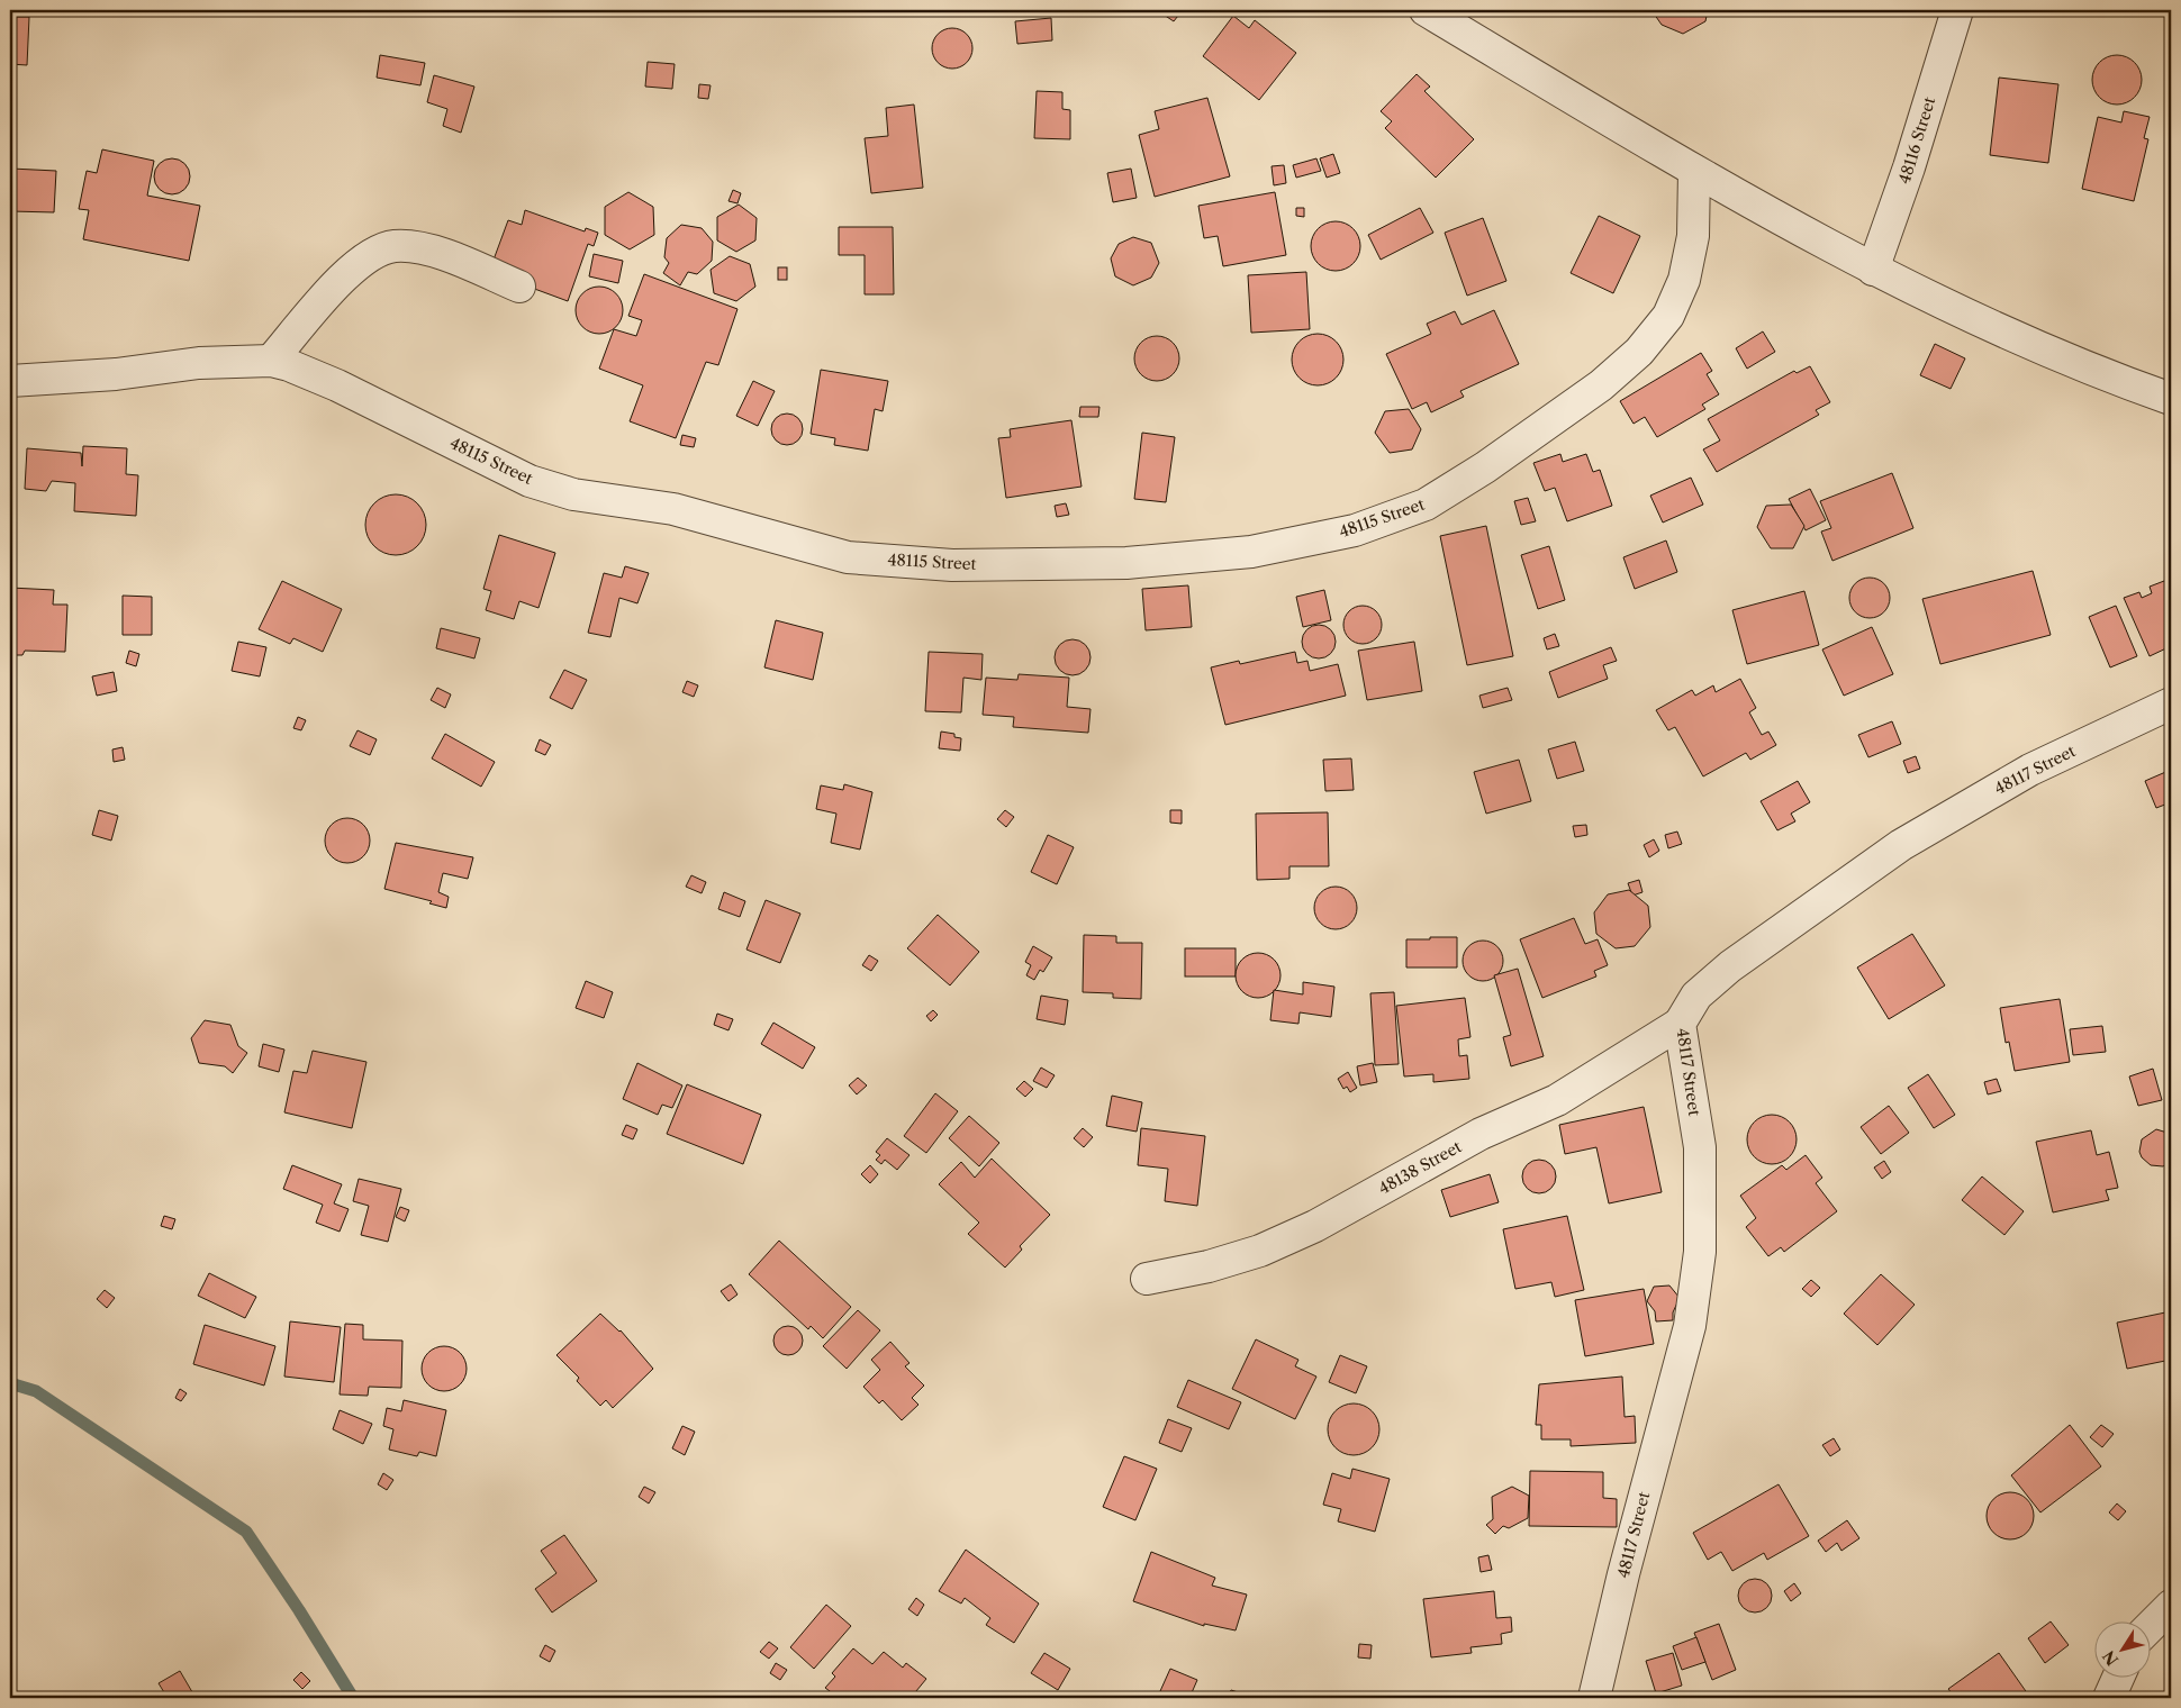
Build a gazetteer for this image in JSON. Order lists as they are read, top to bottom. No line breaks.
{"streets":{"street":["48116 Street","48115 Street","48117 Street","48138 Street"]},"crossings":[["48117 Street","48138 Street"]],"north":"bottom left"}
